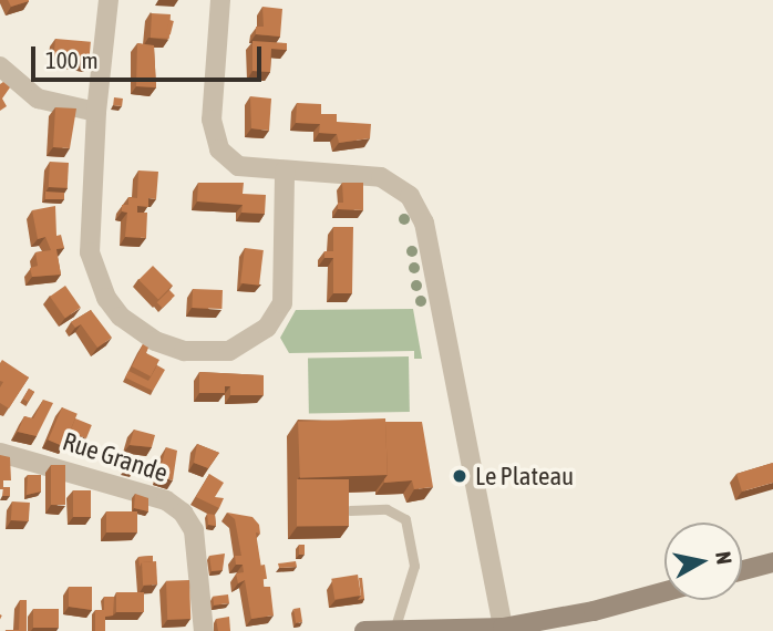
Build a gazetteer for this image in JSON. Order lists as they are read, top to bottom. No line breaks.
{"streets":{"street":["Rue Grande"]},"places":["Le Plateau"],"scale_bar":"100 m","north":"right"}
